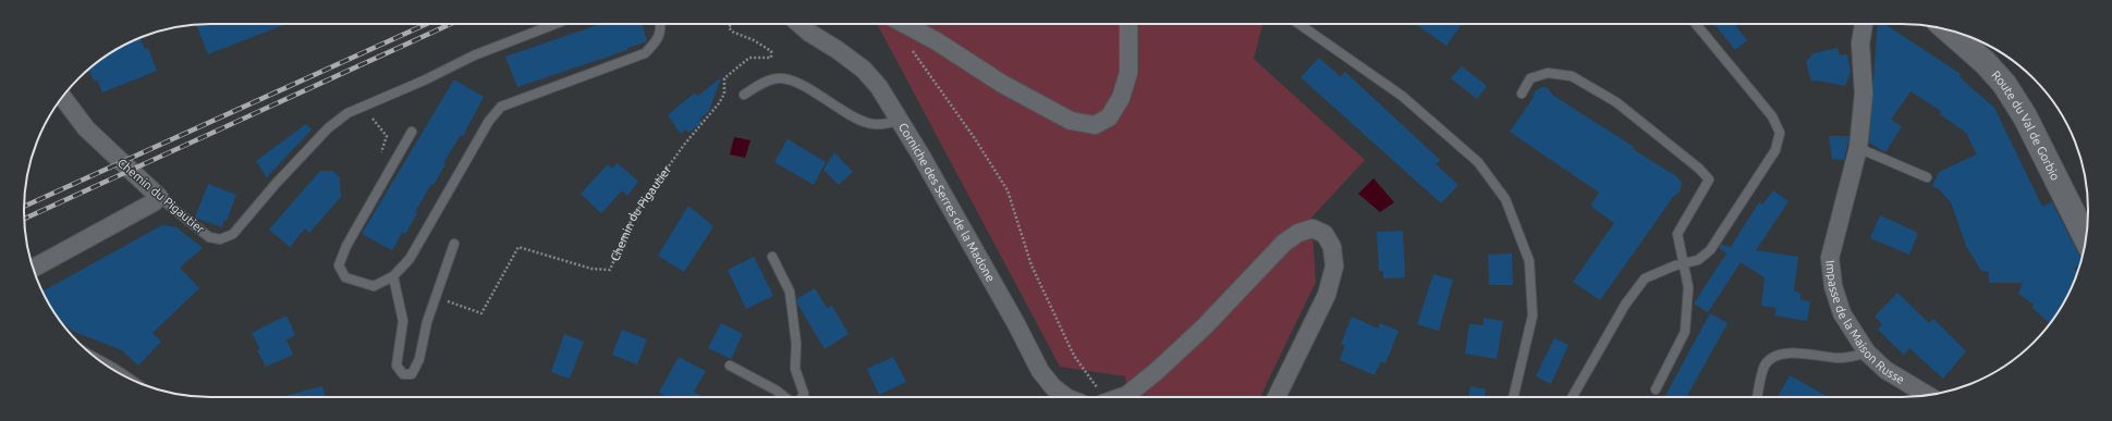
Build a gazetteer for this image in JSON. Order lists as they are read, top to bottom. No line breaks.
{"streets":{"street":["Route du Val de Gorbio","Chemin du Pigautier","Corniche des Serres de la Madone","Impasse de la Maison Russe"]}}
